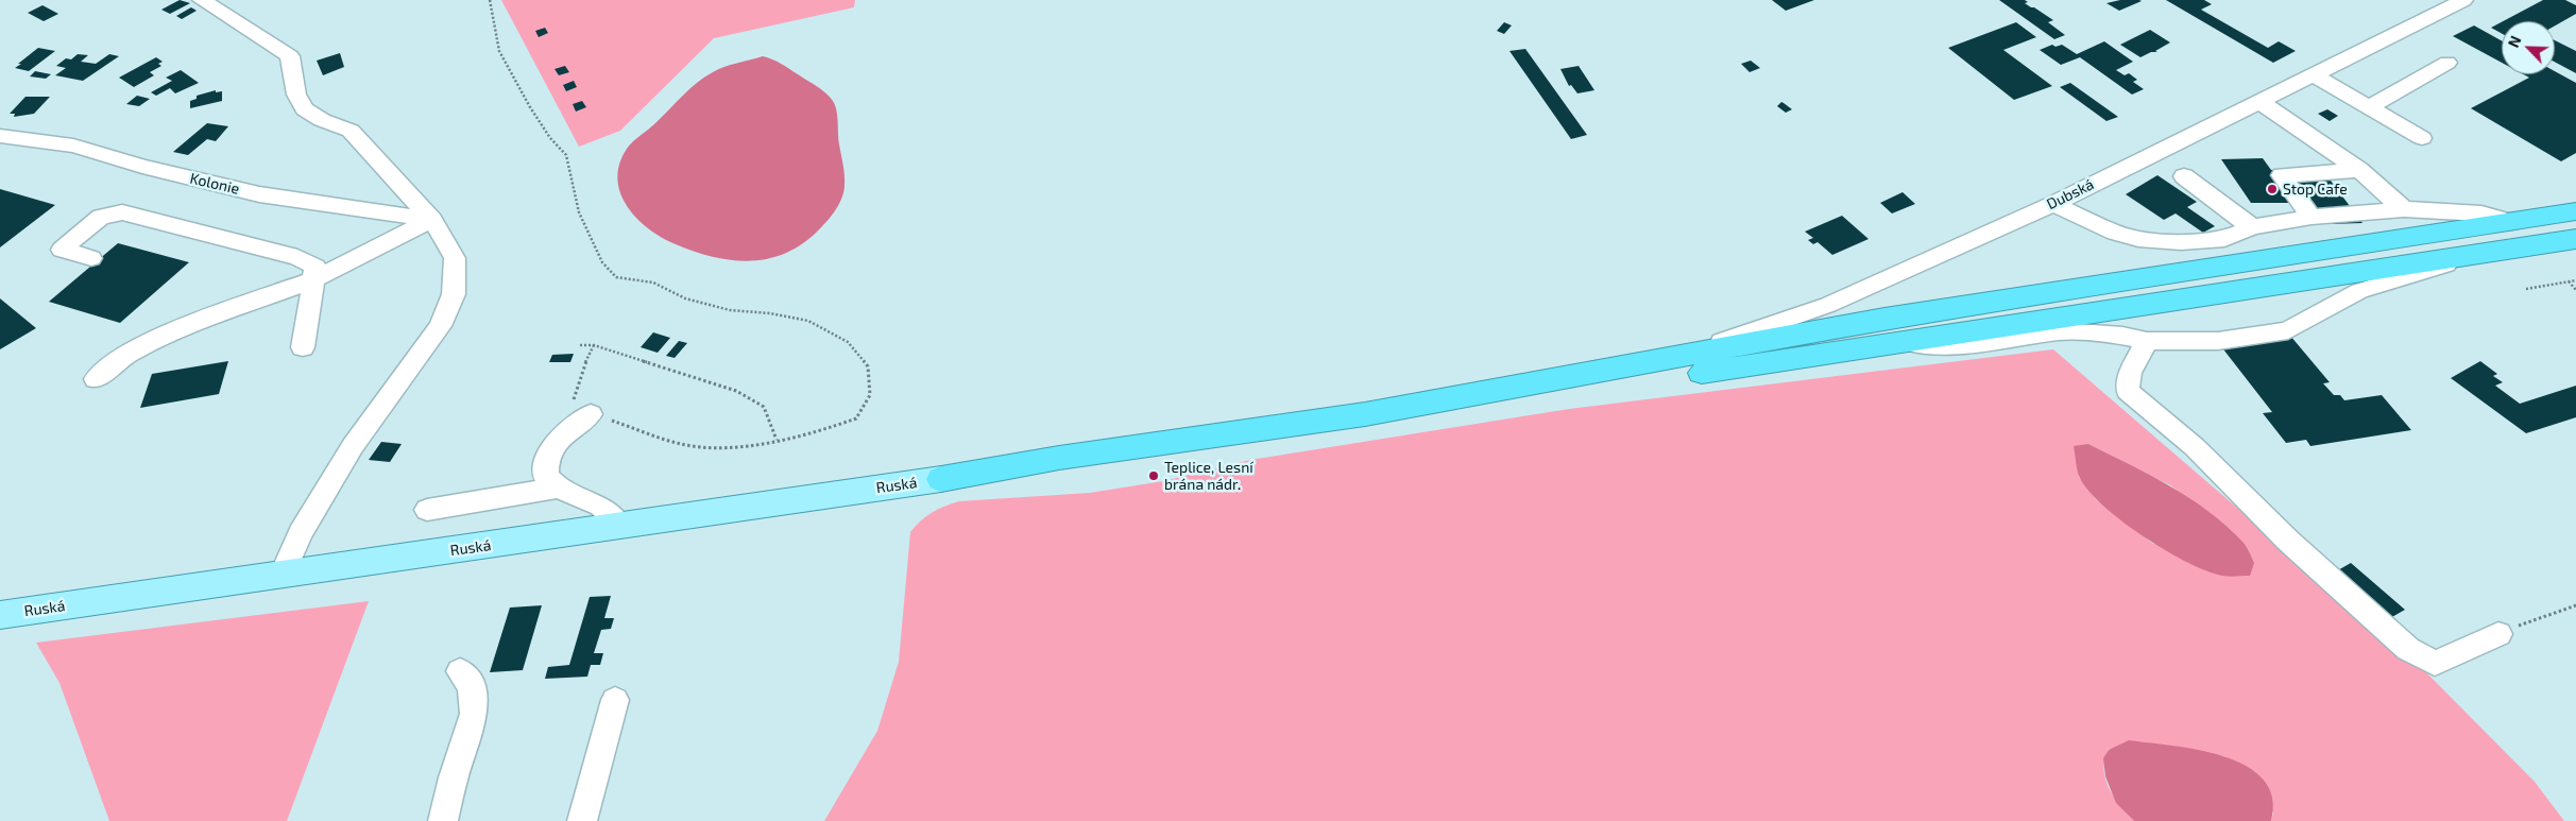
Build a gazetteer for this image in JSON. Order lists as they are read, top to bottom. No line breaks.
{"streets":{"main road":["Ruská"],"street":["Kolonie","Dubská"]},"places":["Stop Cafe","Teplice, Lesní brána nádr."],"north":"top left"}
